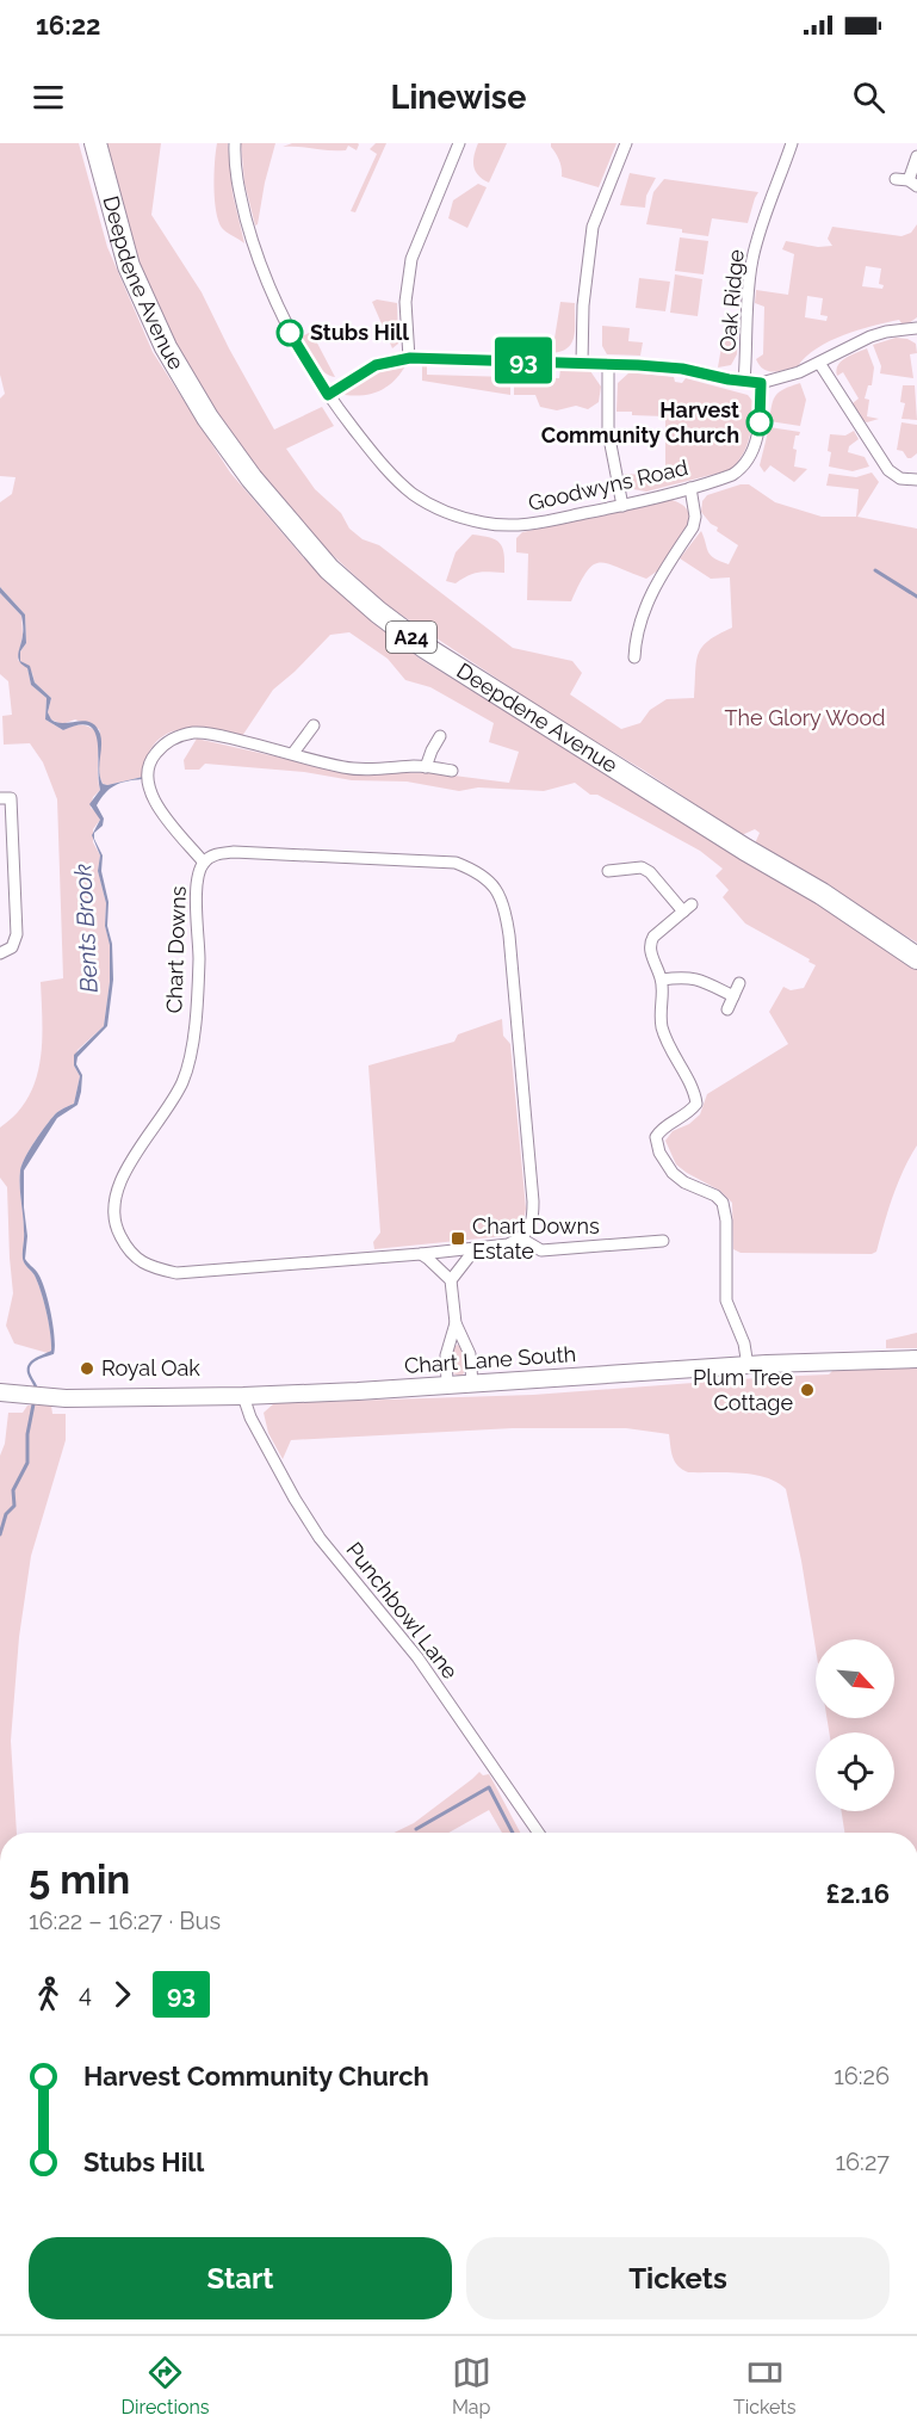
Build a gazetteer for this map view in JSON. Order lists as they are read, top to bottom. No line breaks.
{"streets":{"highway":["Deepdene Avenue","A24"],"street":["Oak Ridge","Goodwyns Road","Chart Downs","Chart Lane South","Punchbowl Lane"]},"crossings":[["Chart Lane South","Punchbowl Lane"]],"water":["Bents Brook"],"parks":["The Glory Wood"],"places":{"other":["Stubs Hill","Harvest Community Church","Royal Oak","Plum Tree Cottage"],"transit":["Chart Downs Estate"]},"lines":["bus line 93"],"north":"bottom right","page":{"status":"16:22","header":"Linewise","on_map":"93","heading":["5 min","16:22 – 16:27 · Bus","£2.16"],"legs":["4","93"],"list":[{"name":"Harvest Community Church","value":"16:26"},{"name":"Stubs Hill","value":"16:27"}],"buttons":["Start","Tickets"],"tabs":["Directions","Map","Tickets"]}}
